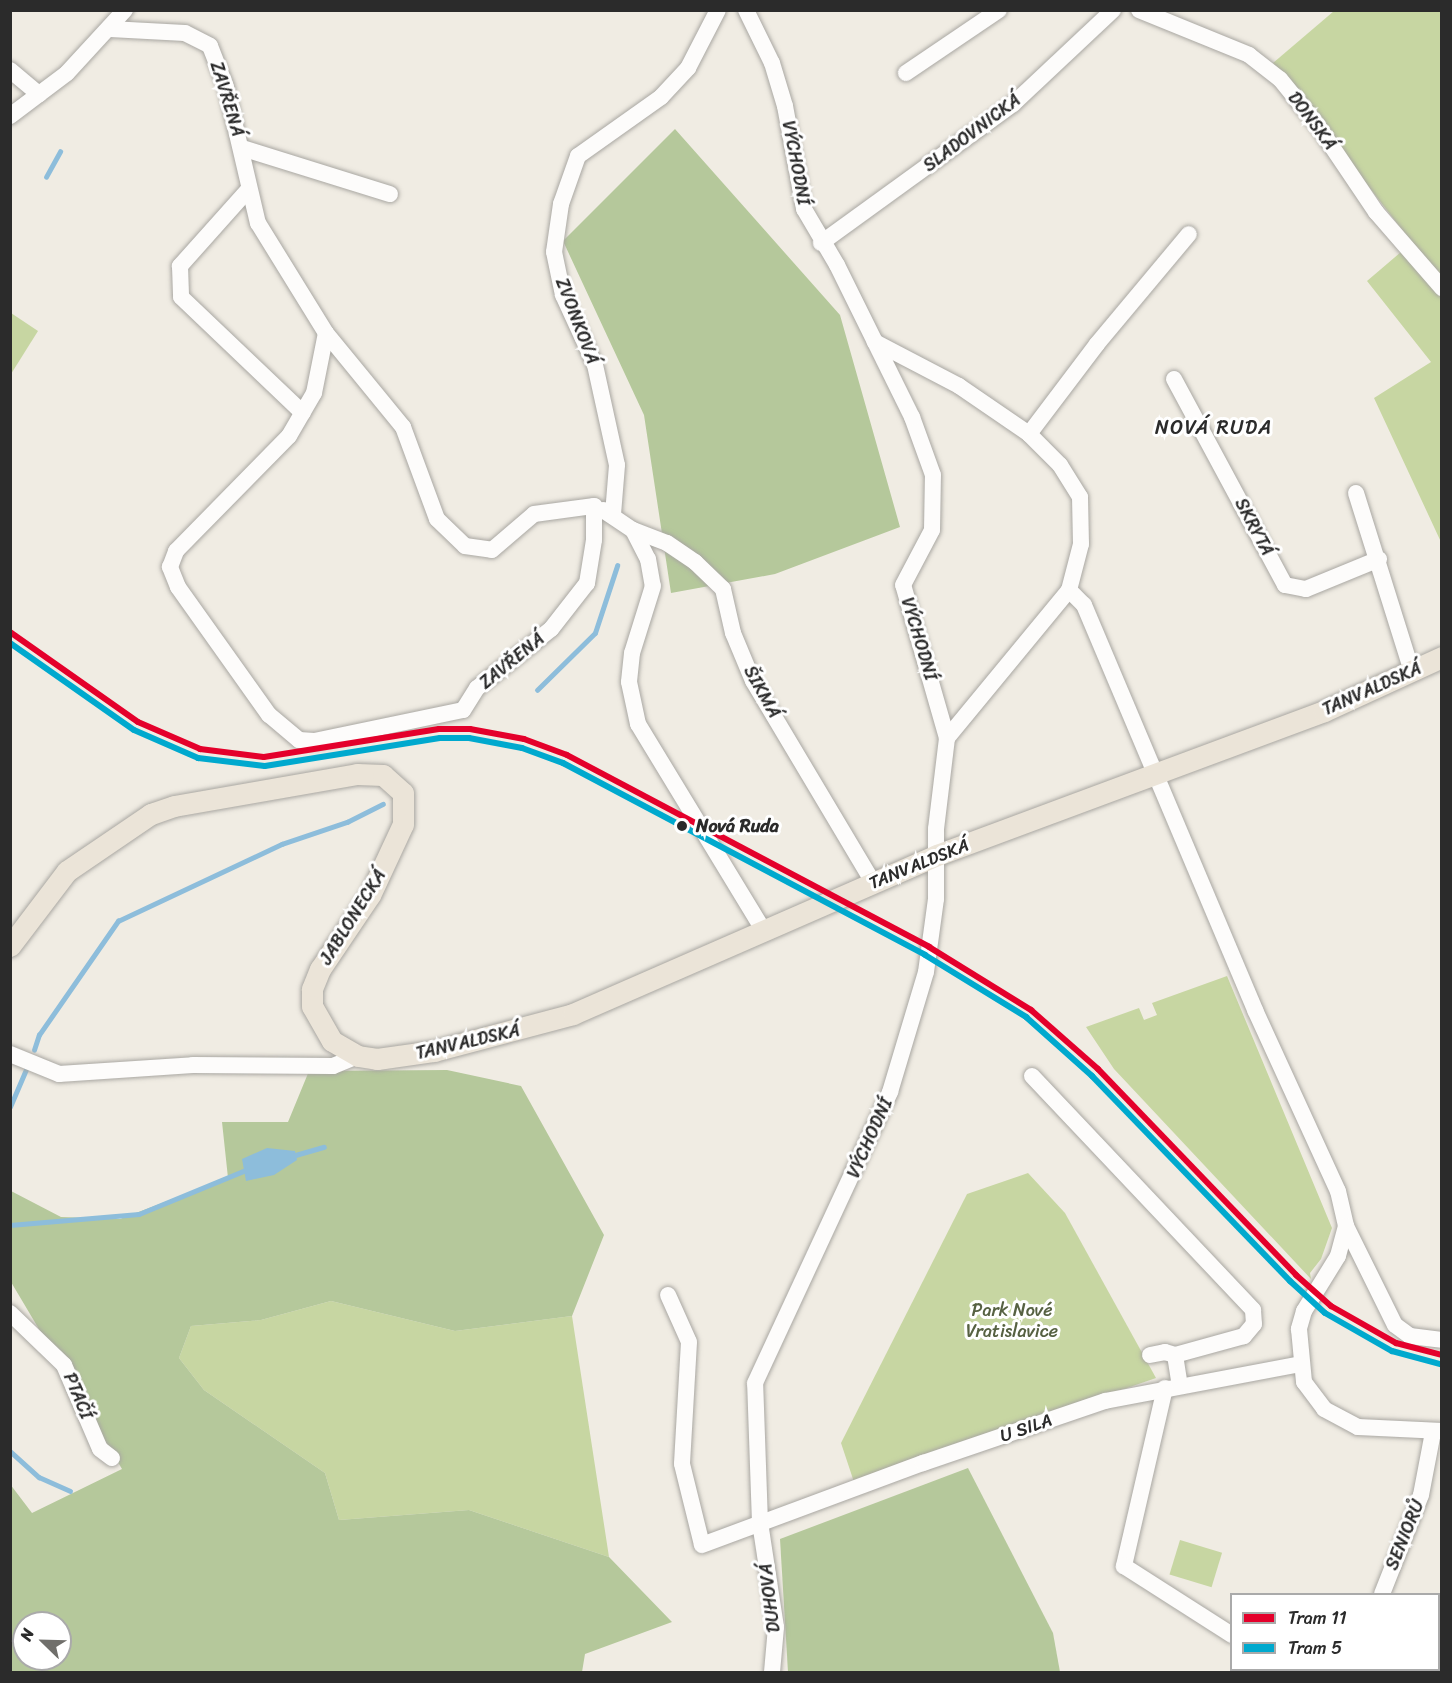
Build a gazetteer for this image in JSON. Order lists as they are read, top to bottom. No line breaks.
{"streets":{"main road":["TANVALDSKÁ","JABLONECKÁ"],"street":["ZAVŘENÁ","DONSKÁ","SLADOVNICKÁ","VÝCHODNÍ","ZVONKOVÁ","SKRYTÁ","ŠIKMÁ","PTAČÍ","U SILA","SENIORŮ","DUHOVÁ"]},"crossings":[["SLADOVNICKÁ","VÝCHODNÍ"],["VÝCHODNÍ","TANVALDSKÁ"],["VÝCHODNÍ","U SILA"],["VÝCHODNÍ","DUHOVÁ"],["TANVALDSKÁ","ŠIKMÁ"],["TANVALDSKÁ","JABLONECKÁ"],["U SILA","SENIORŮ"],["U SILA","DUHOVÁ"]],"districts":["NOVÁ RUDA"],"parks":["Park Nové Vratislavice"],"places":["Nová Ruda"],"lines":["tram line 11","tram line 5"],"legend":["Tram 11","Tram 5"],"north":"top left"}
